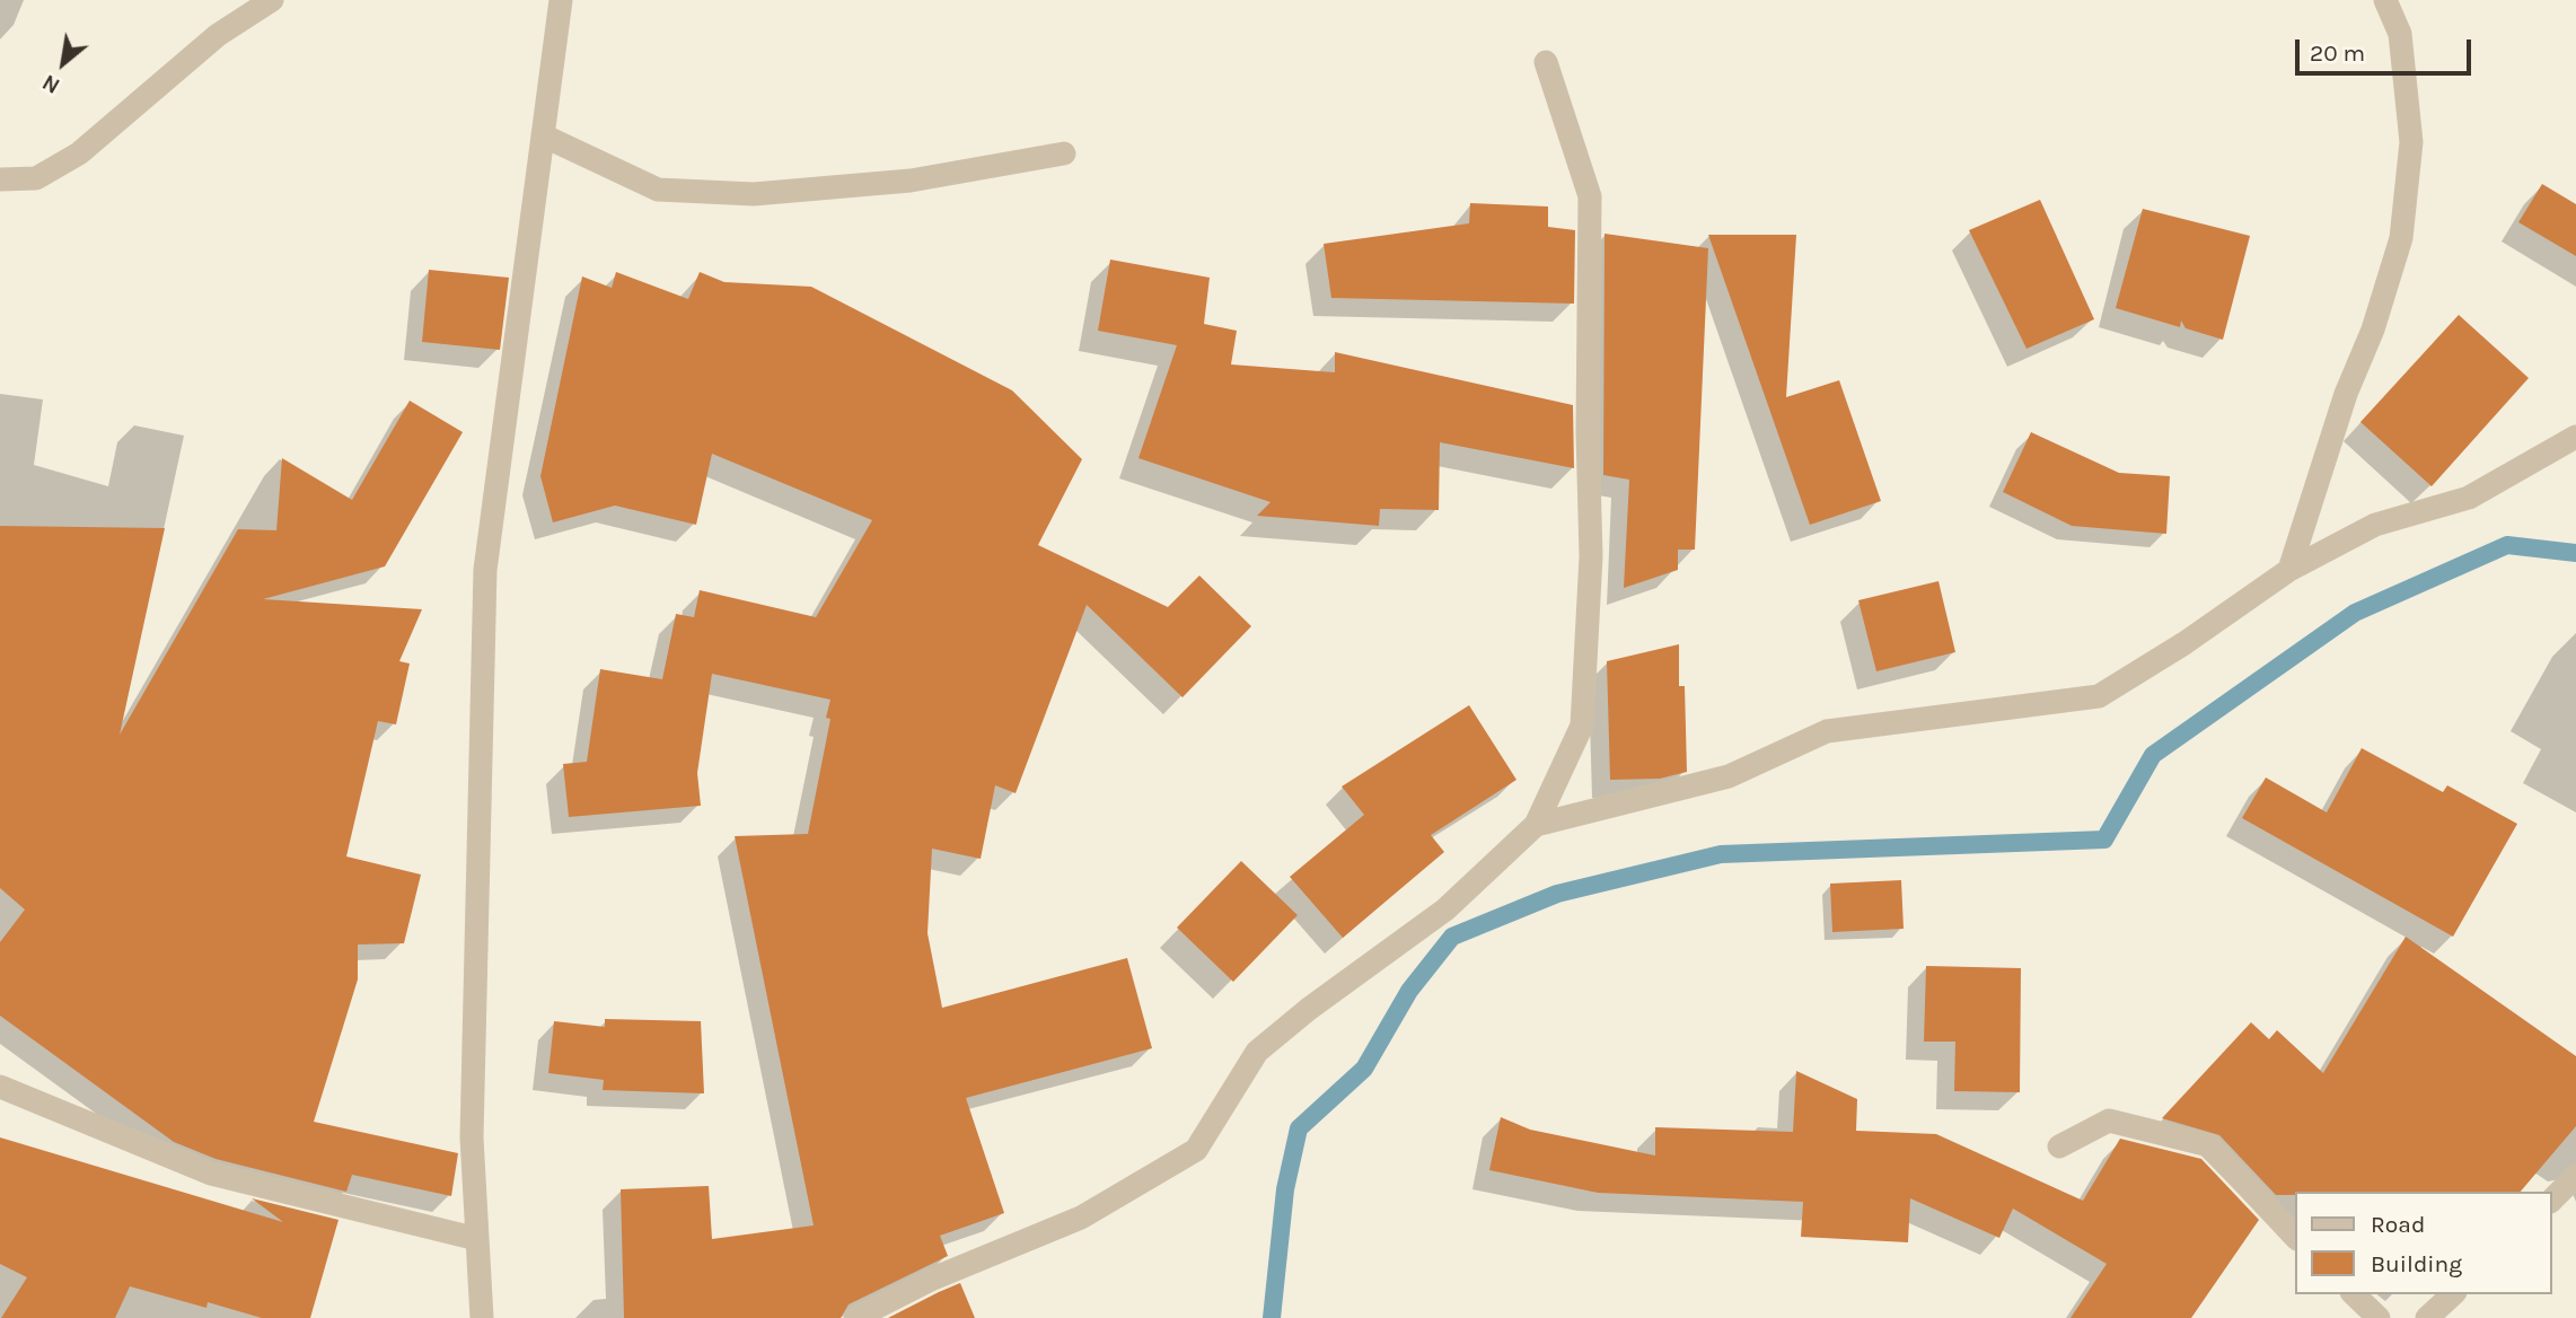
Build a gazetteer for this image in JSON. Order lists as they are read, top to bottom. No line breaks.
{"legend":["Road","Building"],"scale_bar":"20 m","north":"bottom left"}
